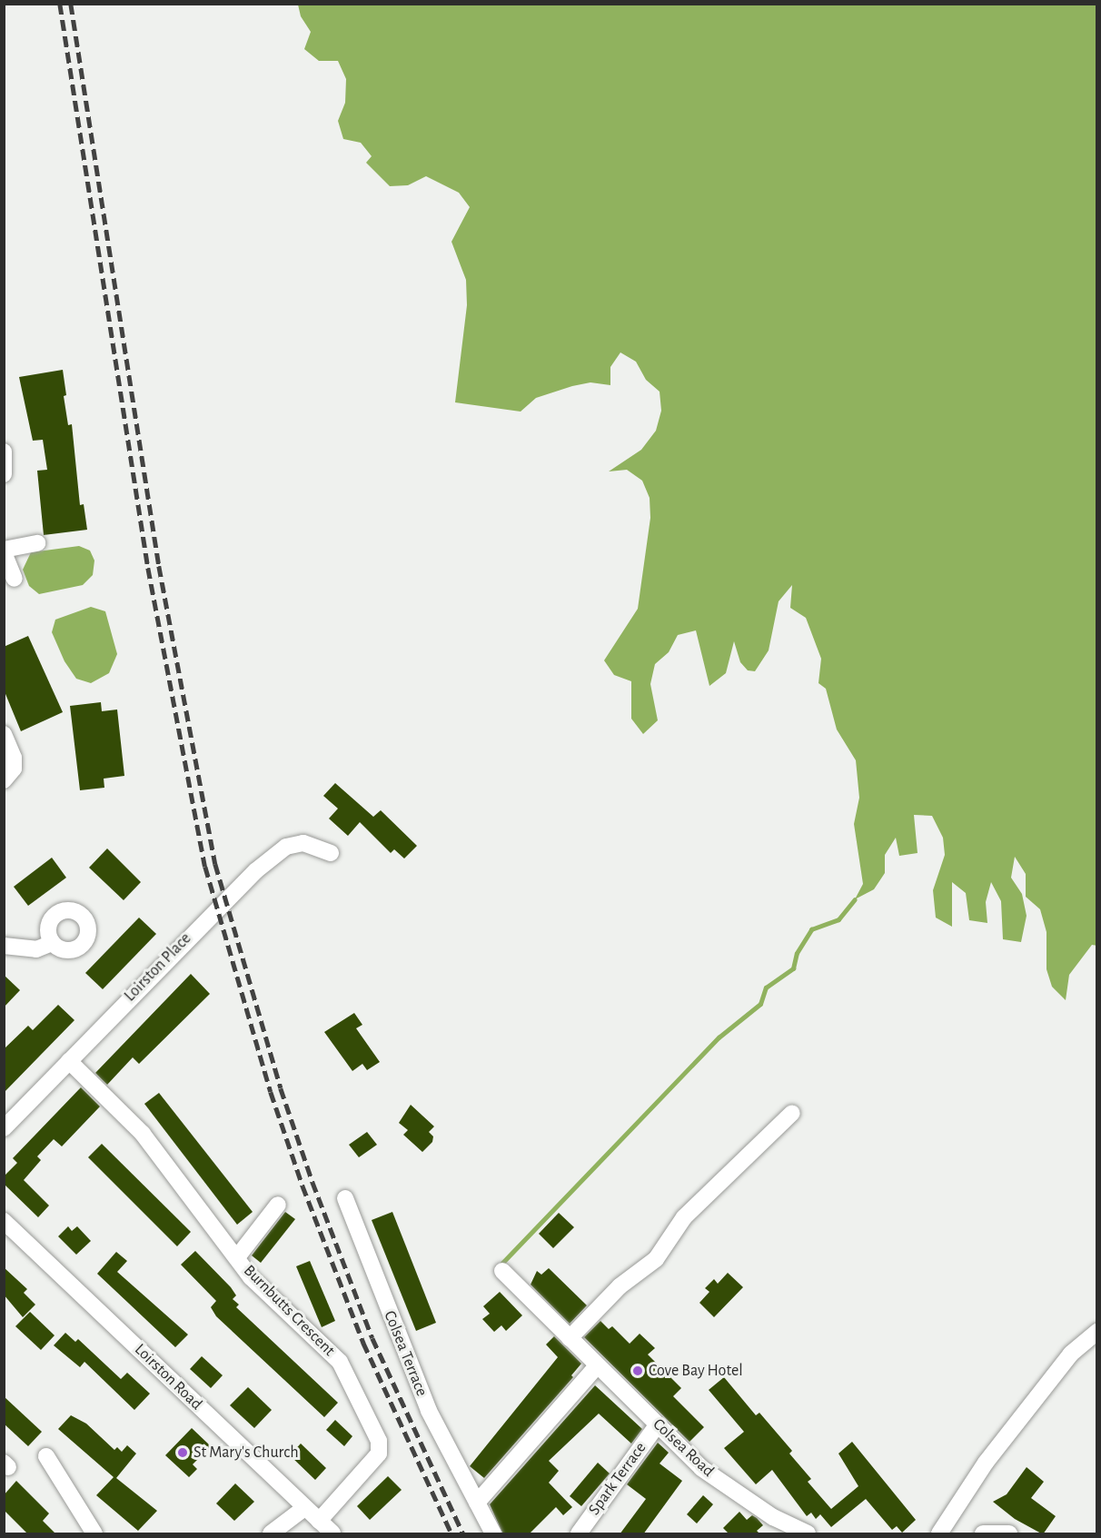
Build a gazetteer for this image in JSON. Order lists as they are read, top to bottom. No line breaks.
{"streets":{"street":["Loirston Place","Burnbutts Crescent","Colsea Terrace","Loirston Road","Colsea Road","Spark Terrace"]},"crossings":[["Loirston Place","Burnbutts Crescent"],["Burnbutts Crescent","Loirston Road"],["Colsea Road","Spark Terrace"]],"places":["Cove Bay Hotel","St Mary's Church"]}
